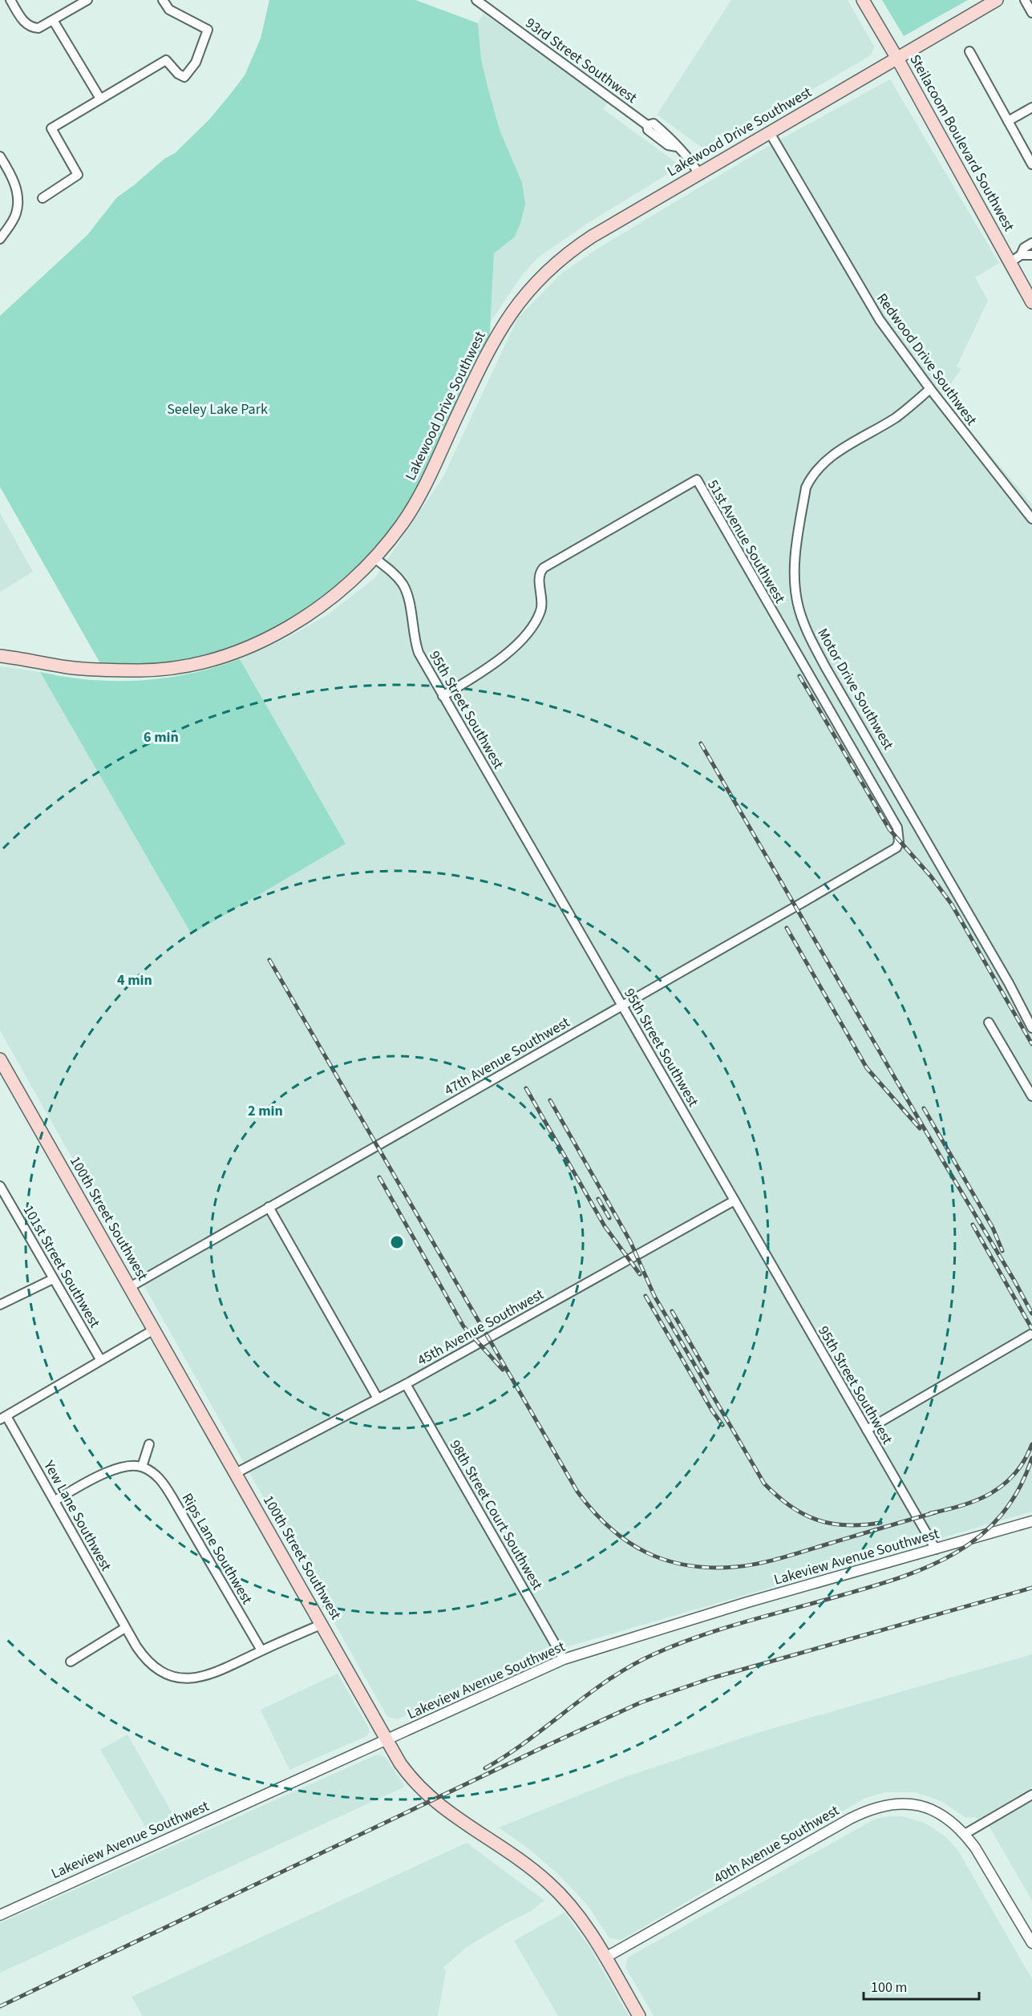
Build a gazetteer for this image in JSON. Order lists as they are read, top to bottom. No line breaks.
{"streets":{"main road":["Lakewood Drive Southwest","Steilacoom Boulevard Southwest","100th Street Southwest"],"street":["93rd Street Southwest","Redwood Drive Southwest","51st Avenue Southwest","Motor Drive Southwest","95th Street Southwest","47th Avenue Southwest","101st Street Southwest","45th Avenue Southwest","98th Street Court Southwest","Yew Lane Southwest","Rips Lane Southwest","Lakeview Avenue Southwest","40th Avenue Southwest"]},"crossings":[["93rd Street Southwest","Lakewood Drive Southwest"],["Lakewood Drive Southwest","Steilacoom Boulevard Southwest"],["Lakewood Drive Southwest","Redwood Drive Southwest"],["Lakewood Drive Southwest","95th Street Southwest"],["Redwood Drive Southwest","Motor Drive Southwest"],["51st Avenue Southwest","95th Street Southwest"],["51st Avenue Southwest","47th Avenue Southwest"],["95th Street Southwest","47th Avenue Southwest"],["95th Street Southwest","45th Avenue Southwest"],["95th Street Southwest","Lakeview Avenue Southwest"],["47th Avenue Southwest","100th Street Southwest"],["100th Street Southwest","45th Avenue Southwest"],["100th Street Southwest","Yew Lane Southwest"],["100th Street Southwest","Lakeview Avenue Southwest"],["100th Street Southwest","40th Avenue Southwest"],["45th Avenue Southwest","98th Street Court Southwest"],["98th Street Court Southwest","Lakeview Avenue Southwest"],["Yew Lane Southwest","Rips Lane Southwest"]],"parks":["Seeley Lake Park"],"scale_bar":"100 m","rings":["6 min","4 min","2 min"]}
